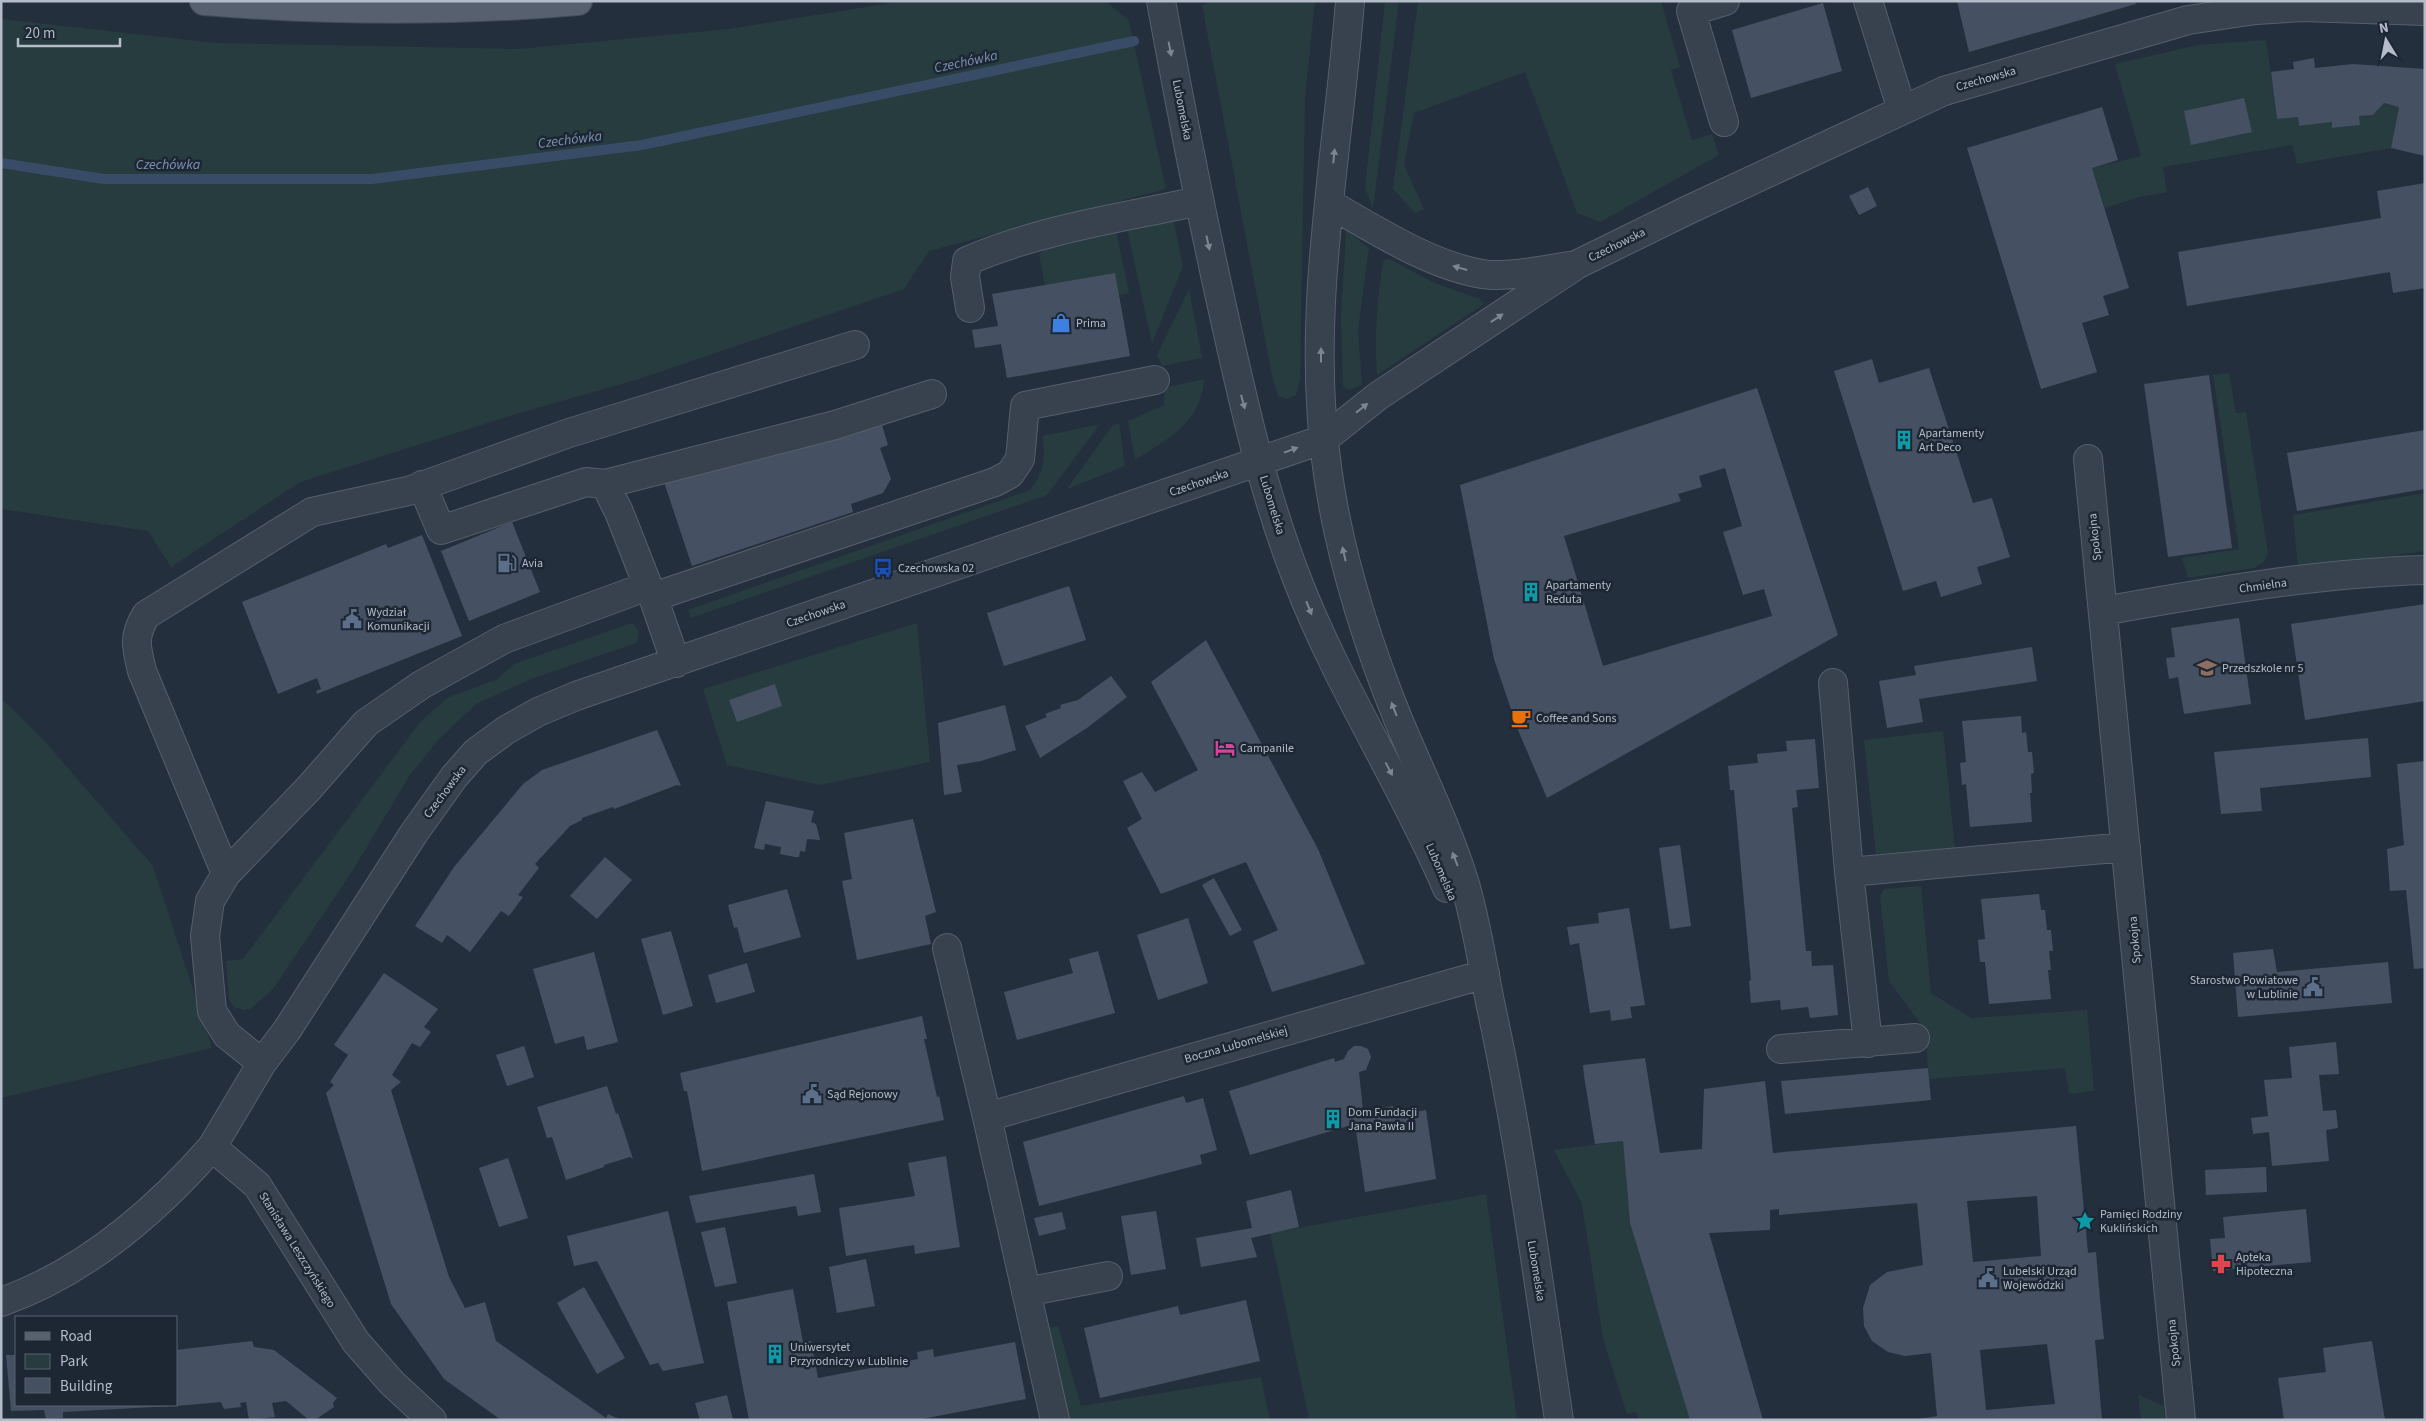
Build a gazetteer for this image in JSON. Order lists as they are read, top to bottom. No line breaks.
{"streets":{"street":["Czechowska","Lubomelska","Spokojna","Chmielna","Boczna Lubomelskiej","Stanisława Leszczyńskiego"]},"crossings":[["Czechowska","Lubomelska"],["Czechowska","Stanisława Leszczyńskiego"],["Lubomelska","Boczna Lubomelskiej"],["Spokojna","Chmielna"]],"water":["Czechówka"],"places":{"shop":["Prima"],"building":["Apartamenty Art Deco","Apartamenty Reduta","Dom Fundacji Jana Pawła II","Uniwersytet Przyrodniczy w Lublinie"],"fuel station":["Avia"],"bus stop":["Czechowska 02"],"public building":["Wydział Komunikacji","Starostwo Powiatowe w Lublinie","Sąd Rejonowy","Lubelski Urząd Wojewódzki"],"school or university":["Przedszkole nr 5"],"cafe":["Coffee and Sons"],"hotel":["Campanile"],"place":["Pamięci Rodziny Kuklińskich"],"pharmacy":["Apteka Hipoteczna"]},"legend":["Road","Park","Building"],"scale_bar":"20 m","north":"top"}
